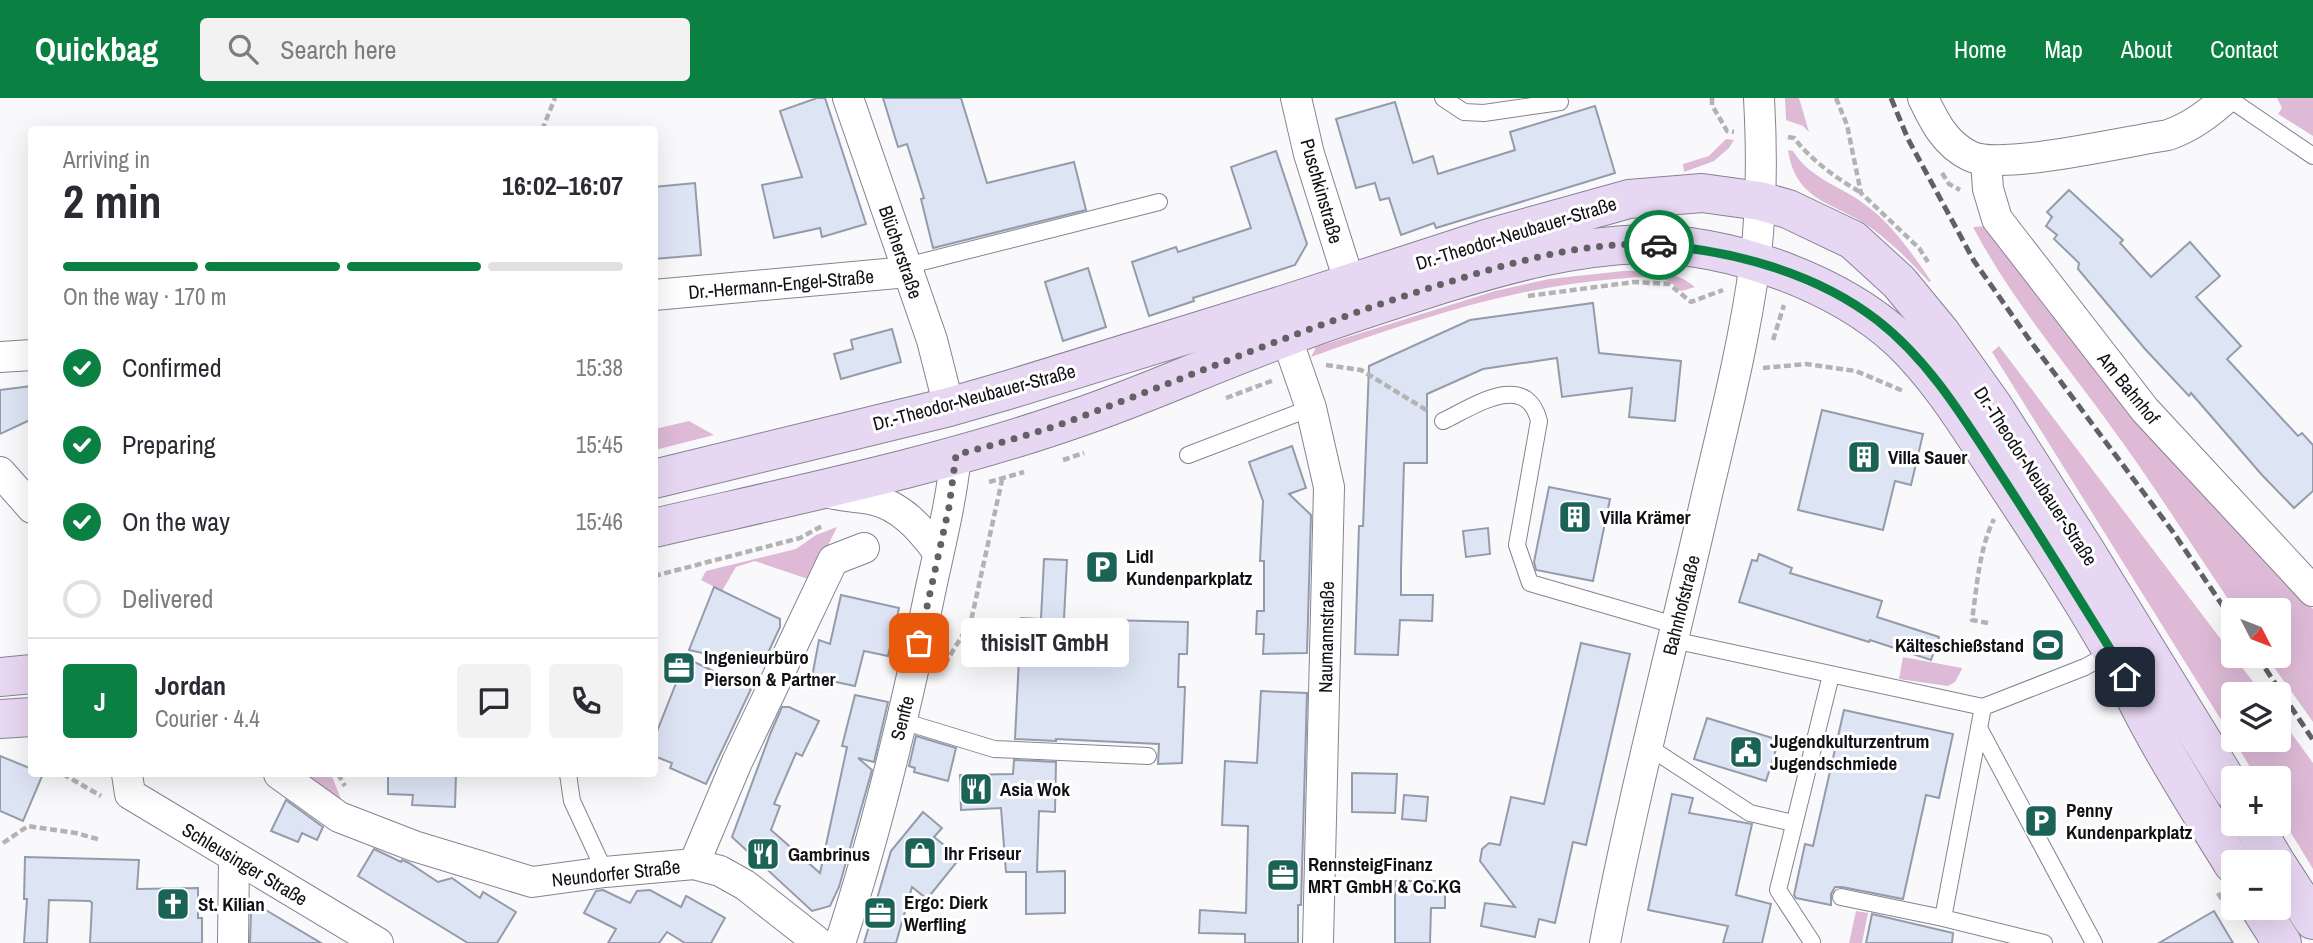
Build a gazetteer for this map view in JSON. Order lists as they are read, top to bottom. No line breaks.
{"streets":{"main road":["Dr.-Theodor-Neubauer-Straße","Senfte"],"street":["Puschkinstraße","Blücherstraße","Dr.-Hermann-Engel-Straße","Am Bahnhof","Bahnhofstraße","Naumannstraße","Schleusinger Straße","Neundorfer Straße"]},"crossings":[["Puschkinstraße","Dr.-Theodor-Neubauer-Straße"],["Dr.-Theodor-Neubauer-Straße","Blücherstraße"],["Dr.-Theodor-Neubauer-Straße","Bahnhofstraße"],["Dr.-Theodor-Neubauer-Straße","Naumannstraße"],["Dr.-Theodor-Neubauer-Straße","Senfte"],["Blücherstraße","Dr.-Hermann-Engel-Straße"],["Blücherstraße","Senfte"]],"places":{"building":["Villa Sauer","Villa Krämer"],"parking":["Lidl Kundenparkplatz","Penny Kundenparkplatz"],"other":["thisisIT GmbH"],"sports":["Kälteschießstand"],"office":["Ingenieurbüro Pierson & Partner","RennsteigFinanz MRT GmbH & Co.KG","Ergo: Dierk Werfling"],"public building":["Jugendkulturzentrum Jugendschmiede"],"restaurant":["Asia Wok","Gambrinus"],"shop":["Ihr Friseur"],"church":["St. Kilian"]},"north":"bottom right","page":{"header":"Quickbag","search":"Search here","nav":["Home","Map","About","Contact"],"heading":["2 min","Arriving in","16:02–16:07"],"panel":["Jordan","Courier · 4.4"],"bar":"On the way · 170 m","list":[["Confirmed","15:38"],["Preparing","15:45"],["On the way","15:46"],"Delivered"],"map_buttons":["+","−"],"bubble":"thisisIT GmbH","round":"J"}}
